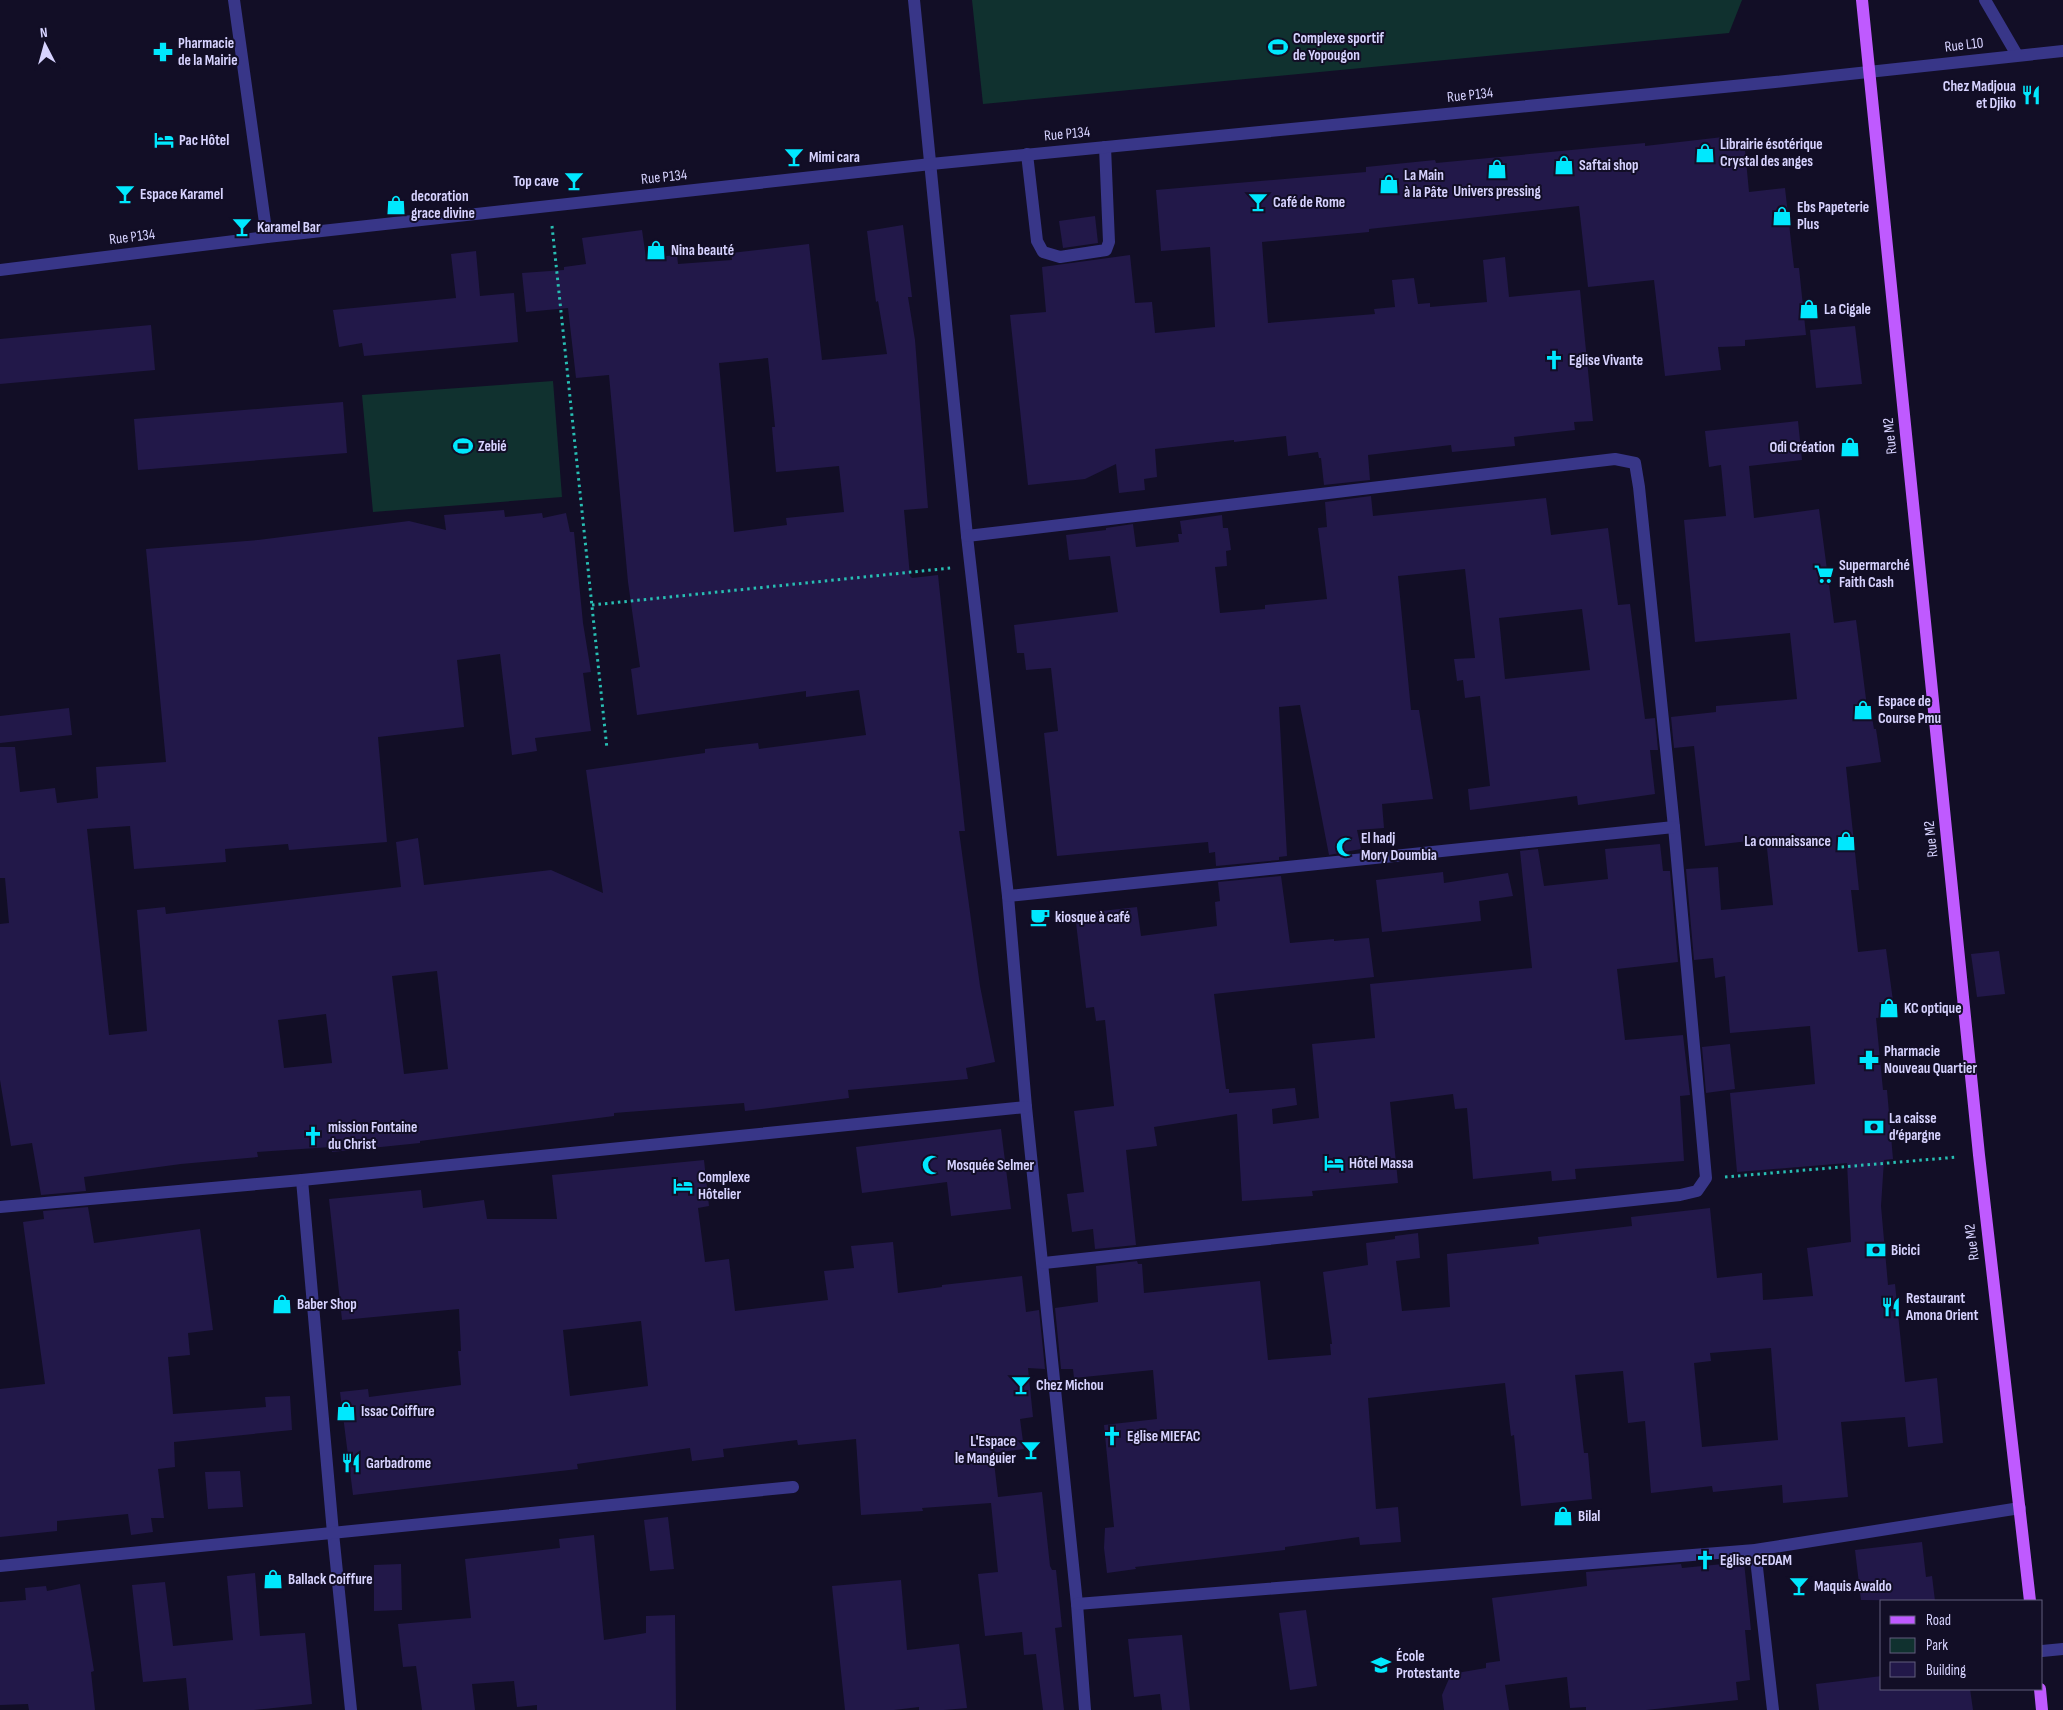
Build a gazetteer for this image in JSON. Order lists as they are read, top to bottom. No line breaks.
{"streets":{"main road":["Rue M2"],"street":["Rue L10","Rue P134"]},"crossings":[["Rue L10","Rue P134"],["Rue L10","Rue M2"],["Rue P134","Rue M2"]],"places":{"sports":["Complexe sportif de Yopougon","Zebié"],"pharmacy":["Pharmacie de la Mairie","Pharmacie Nouveau Quartier"],"restaurant":["Chez Madjoua et Djiko","Restaurant Amona Orient","Garbadrome"],"hotel":["Pac Hôtel","Hôtel Massa","Complexe Hôtelier"],"shop":["Librairie ésotérique Crystal des anges","Saftai shop","Univers pressing","La Main à la Pâte","decoration grace divine","Ebs Papeterie Plus","Nina beauté","La Cigale","Odi Création","Espace de Course Pmu","La connaissance","KC optique","Baber Shop","Issac Coiffure","Bilal","Ballack Coiffure"],"bar":["Mimi cara","Top cave","Espace Karamel","Café de Rome","Karamel Bar","Chez Michou","L'Espace le Manguier","Maquis Awaldo"],"church":["Eglise Vivante","mission Fontaine du Christ","Eglise MIEFAC","Eglise CEDAM"],"supermarket":["Supermarché Faith Cash"],"mosque":["El hadj Mory Doumbia","Mosquée Selmer"],"cafe":["kiosque à café"],"bank":["La caisse d’épargne","Bicici"],"school or university":["École Protestante"]},"legend":["Road","Park","Building"],"north":"top"}
